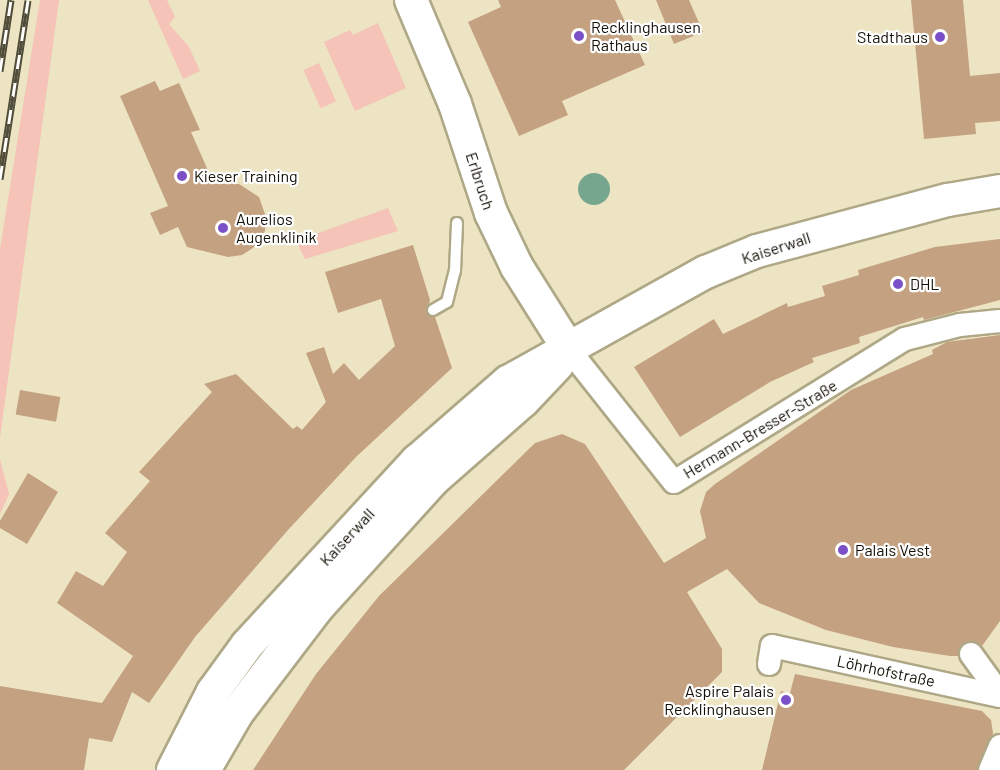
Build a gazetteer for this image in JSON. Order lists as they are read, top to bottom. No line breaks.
{"streets":{"main road":["Erlbruch","Kaiserwall"],"street":["Hermann-Bresser-Straße","Löhrhofstraße"]},"crossings":[["Erlbruch","Kaiserwall"],["Erlbruch","Hermann-Bresser-Straße"],["Kaiserwall","Hermann-Bresser-Straße"]],"places":["Recklinghausen Rathaus","Stadthaus","Kieser Training","Aurelios Augenklinik","DHL","Palais Vest","Aspire Palais Recklinghausen"]}
